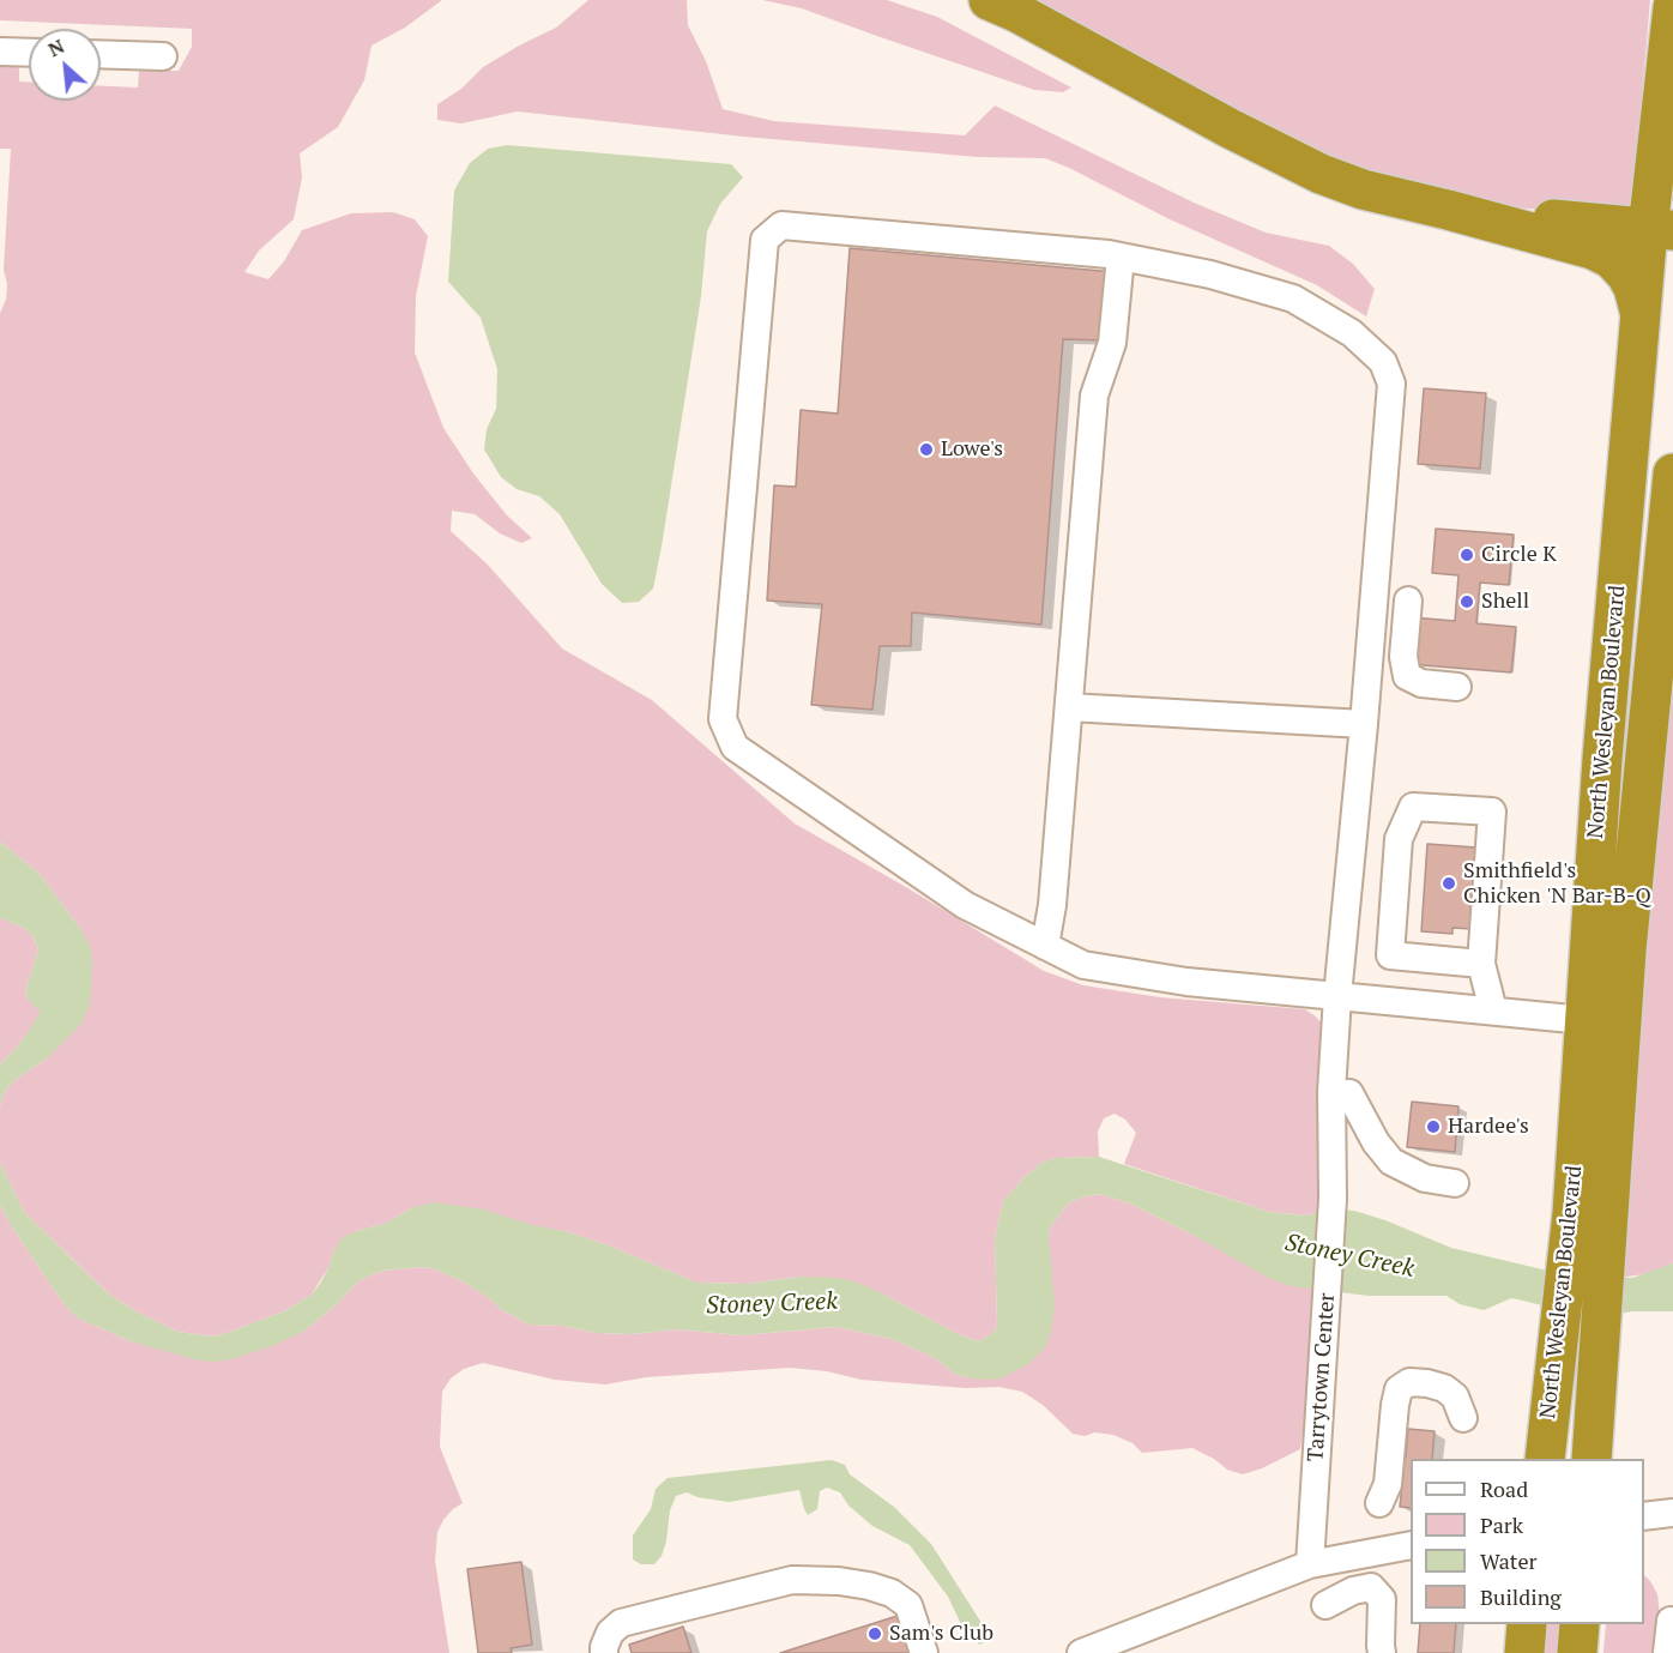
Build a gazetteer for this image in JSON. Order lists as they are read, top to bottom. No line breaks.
{"streets":{"highway":["North Wesleyan Boulevard"],"street":["Tarrytown Center"]},"crossings":[["North Wesleyan Boulevard","Tarrytown Center"]],"water":["Stoney Creek"],"places":["Lowe's","Circle K","Shell","Smithfield's Chicken 'N Bar-B-Q","Hardee's","Sam's Club"],"legend":["Road","Park","Water","Building"],"north":"top left"}
